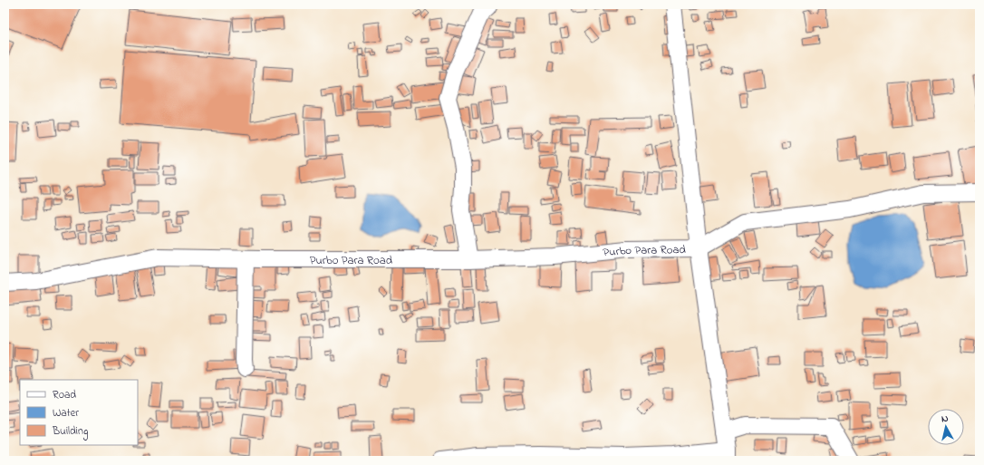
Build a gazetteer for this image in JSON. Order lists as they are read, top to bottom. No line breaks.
{"streets":{"street":["Purbo Para Road"]},"legend":["Road","Water","Building"],"north":"top"}
